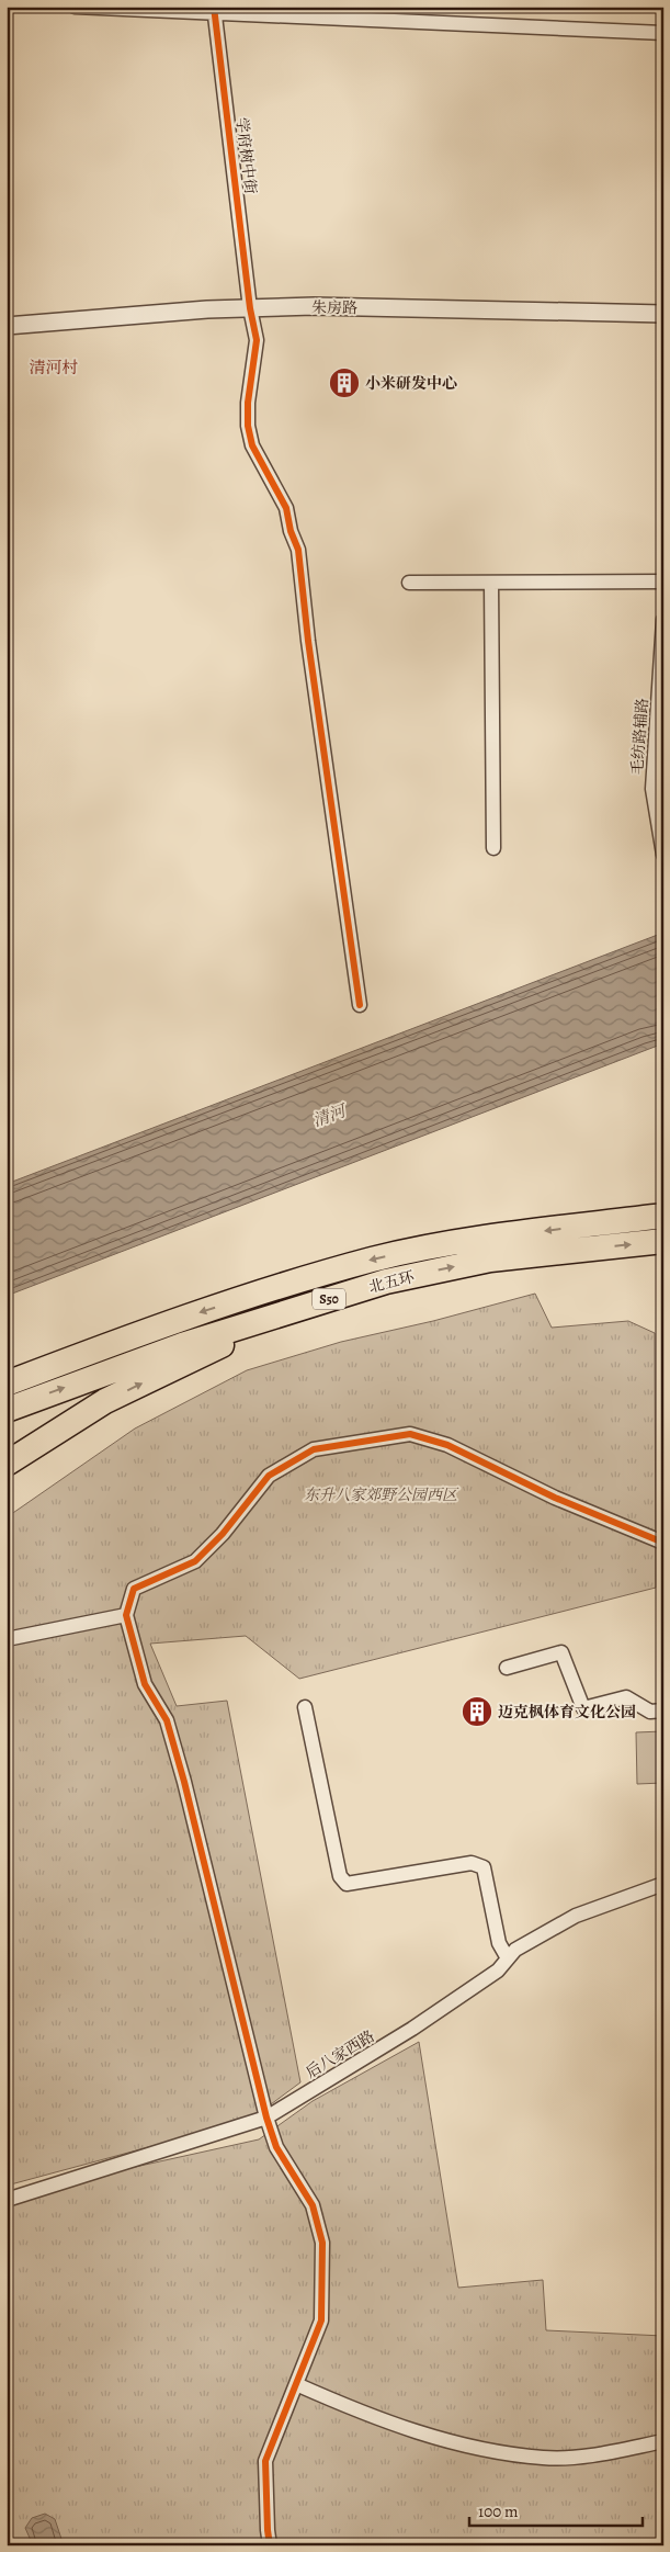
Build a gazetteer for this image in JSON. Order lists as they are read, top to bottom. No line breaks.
{"streets":{"highway":["北五环","S50"],"street":["学府树中街","朱房路","毛纺路辅路","后八家西路"]},"crossings":[["学府树中街","朱房路"]],"districts":["清河村"],"water":["清河"],"parks":["东升八家郊野公园西区"],"places":{"building":["小米研发中心","迈克枫体育文化公园"]},"scale_bar":"100 m"}
